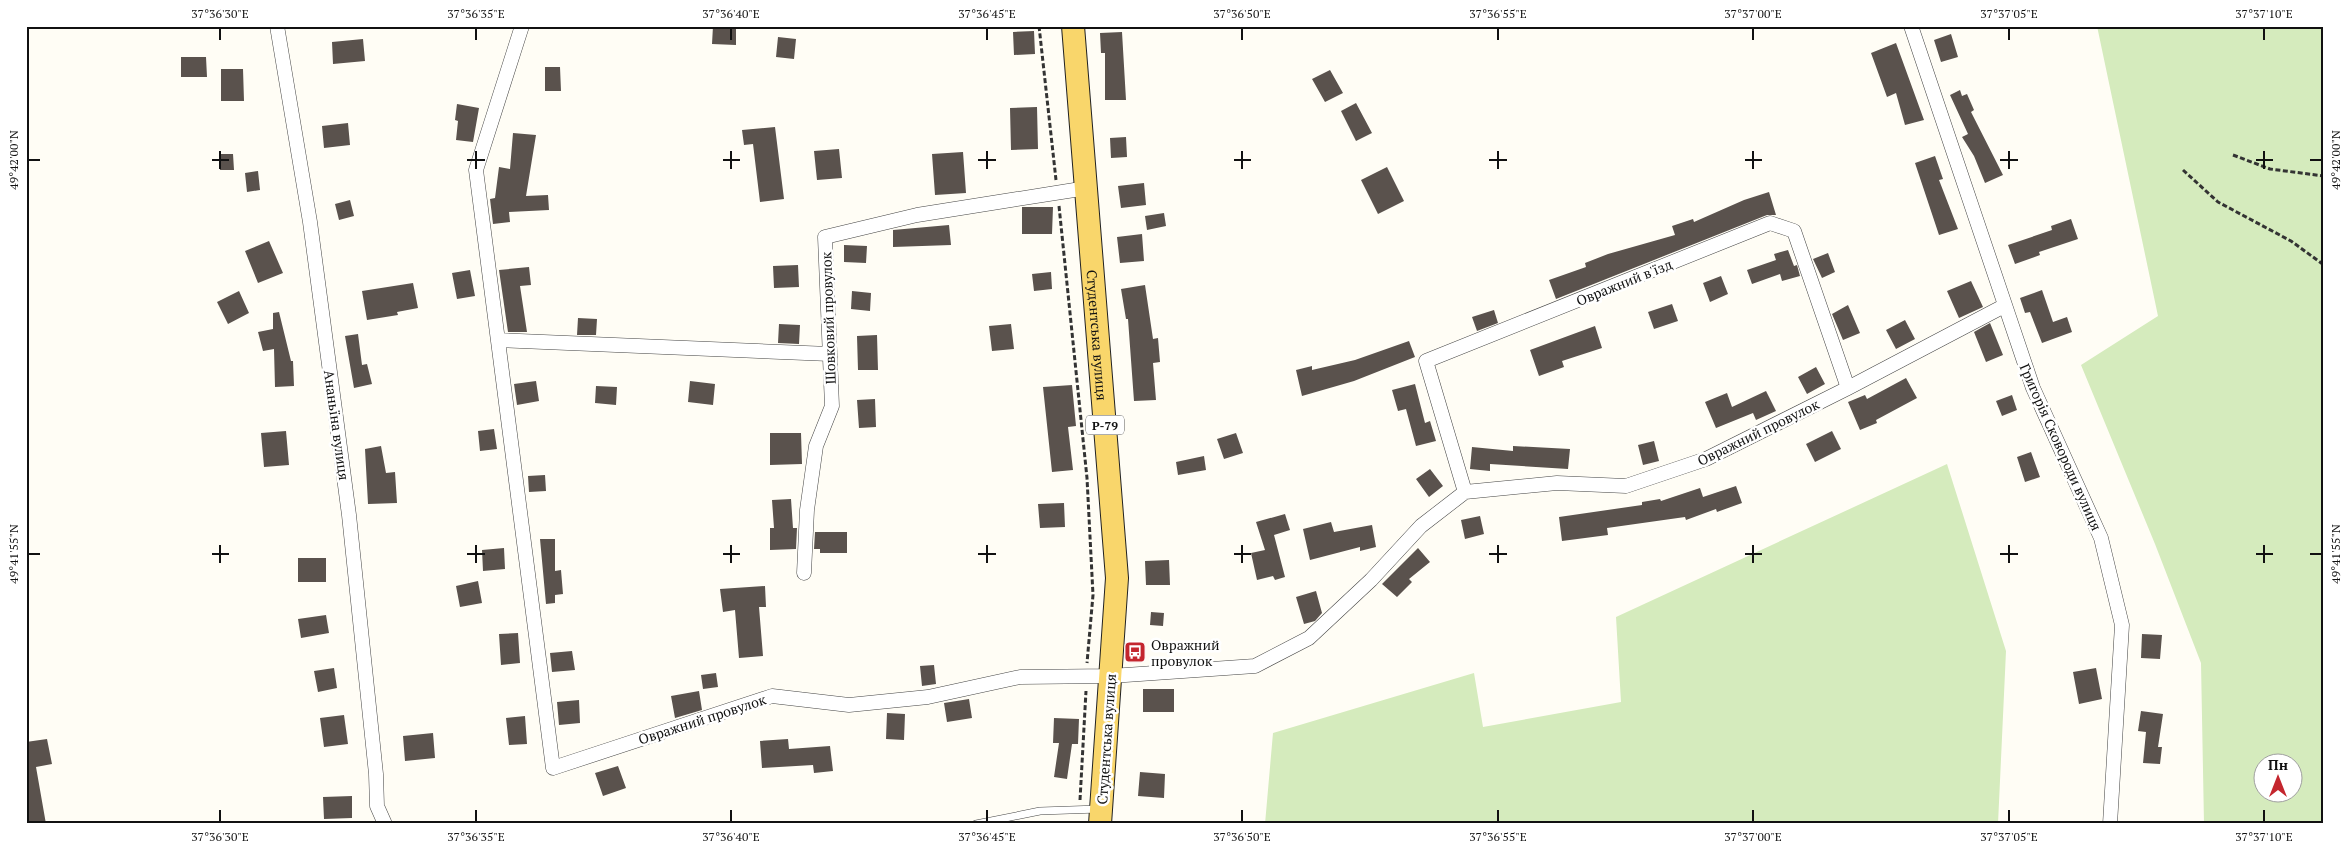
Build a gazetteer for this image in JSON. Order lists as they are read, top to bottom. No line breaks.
{"streets":{"main road":["Студентська вулиця","Р-79"],"street":["Овражний в'їзд","Шовковий провулок","Ананьїна вулиця","Овражний провулок","Григорія Сковороди вулиця"]},"crossings":[["Овражний в'їзд","Овражний провулок"],["Шовковий провулок","Студентська вулиця"],["Студентська вулиця","Овражний провулок"],["Овражний провулок","Григорія Сковороди вулиця"]],"places":{"bus stop":["Овражний провулок"]},"north":"top","coordinates":["37°36'30\"E","37°36'35\"E","37°36'40\"E","37°36'45\"E","37°36'50\"E","37°36'55\"E","37°37'00\"E","37°37'05\"E","37°37'10\"E","49°42'00\"N","49°41'55\"N"]}
